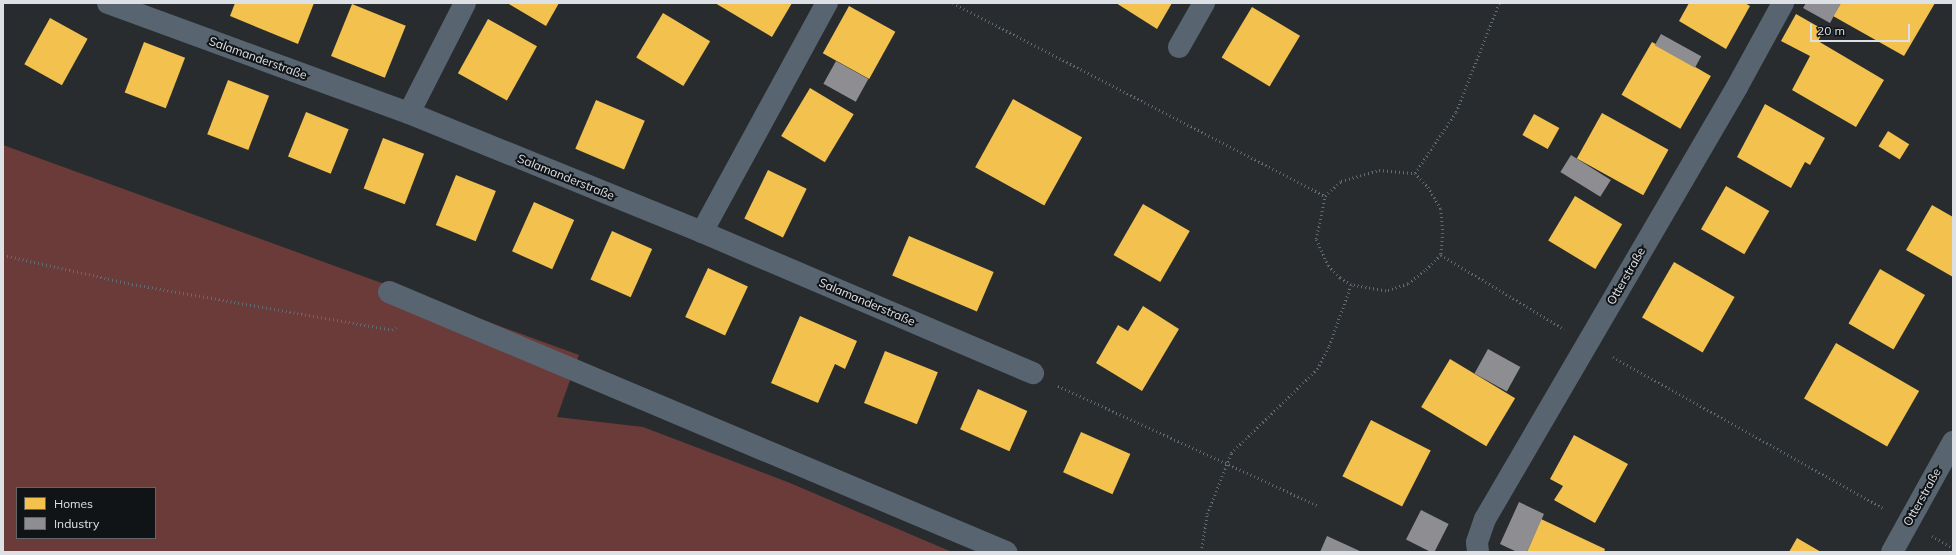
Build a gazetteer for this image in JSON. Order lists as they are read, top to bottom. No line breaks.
{"streets":{"street":["Salamanderstraße","Otterstraße"]},"legend":["Homes","Industry"],"scale_bar":"20 m"}
